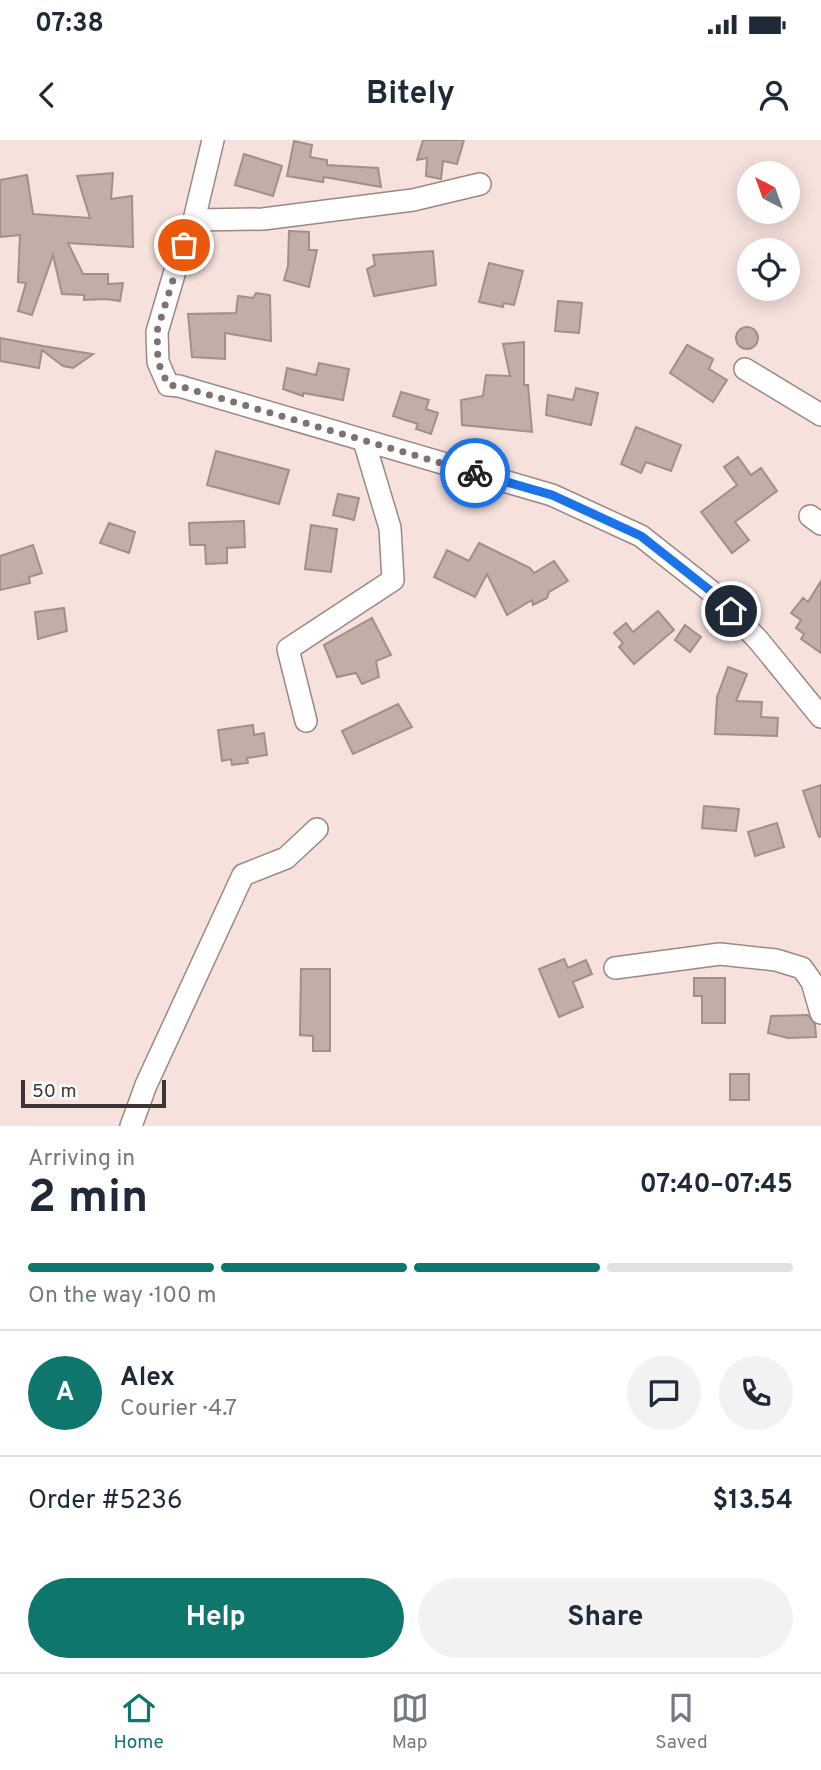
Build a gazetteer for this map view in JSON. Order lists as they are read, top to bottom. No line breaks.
{"scale_bar":"50 m","north":"top left","page":{"status":"07:38","header":"Bitely","scale":"50 m","heading":["2 min","Arriving in","07:40–07:45"],"panel":["Alex","Courier · 4.7","Order #5236","$13.54"],"bar":"On the way · 100 m","round":"A","buttons":["Help","Share"],"tabs":["Home","Map","Saved"]}}
